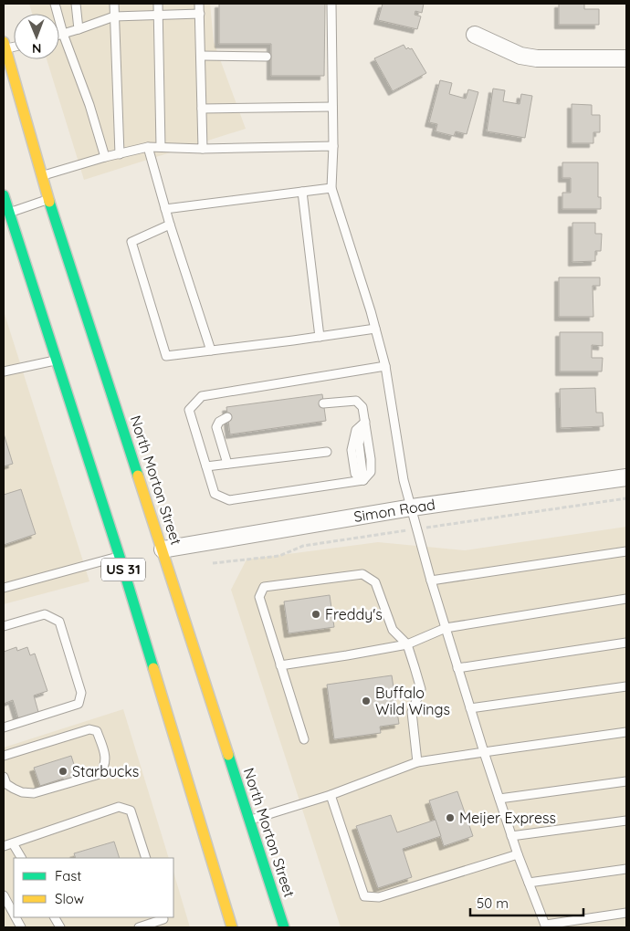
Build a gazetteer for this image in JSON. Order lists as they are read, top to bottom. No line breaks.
{"streets":{"main road":["North Morton Street","US 31"],"street":["Simon Road"]},"crossings":[["North Morton Street","Simon Road"]],"places":["Freddy's","Buffalo Wild Wings","Starbucks","Meijer Express"],"legend":["Fast","Slow"],"scale_bar":"50 m","north":"bottom"}
